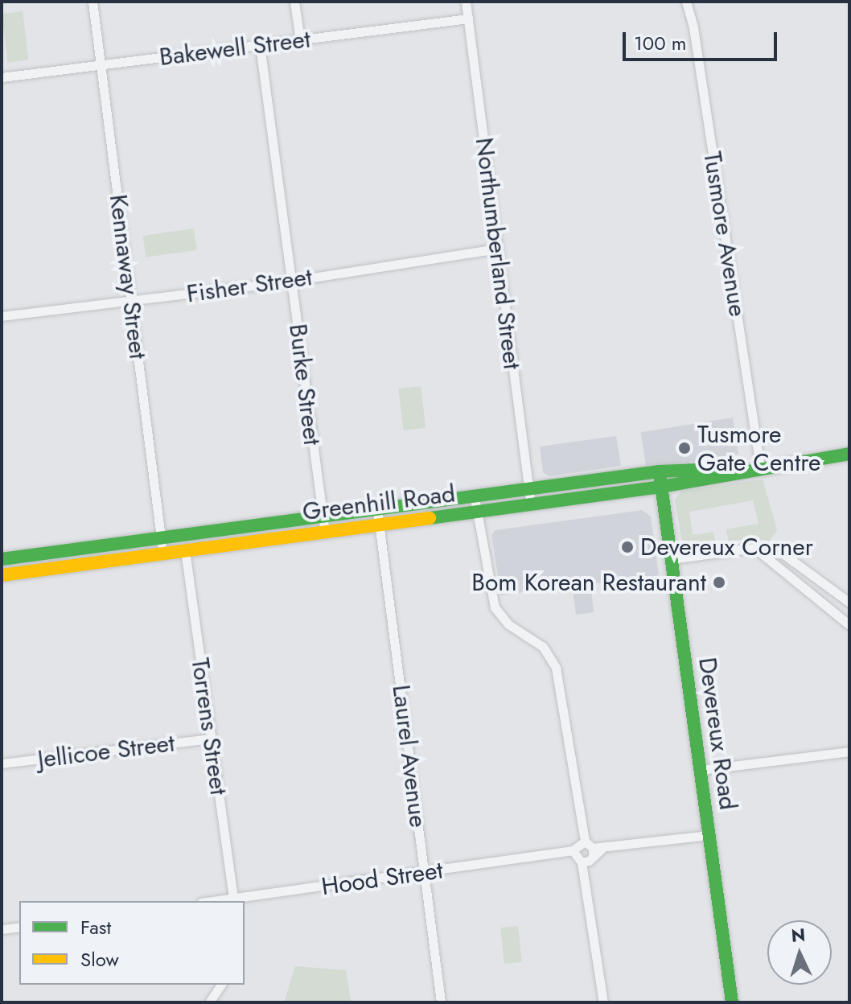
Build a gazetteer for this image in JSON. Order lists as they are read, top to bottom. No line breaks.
{"streets":{"main road":["Greenhill Road","Devereux Road"],"street":["Bakewell Street","Tusmore Avenue","Northumberland Street","Kennaway Street","Fisher Street","Burke Street","Torrens Street","Jellicoe Street","Laurel Avenue","Hood Street"]},"crossings":[["Bakewell Street","Northumberland Street"],["Bakewell Street","Kennaway Street"],["Bakewell Street","Burke Street"],["Tusmore Avenue","Greenhill Road"],["Northumberland Street","Fisher Street"],["Northumberland Street","Greenhill Road"],["Kennaway Street","Fisher Street"],["Kennaway Street","Greenhill Road"],["Fisher Street","Burke Street"],["Burke Street","Greenhill Road"],["Greenhill Road","Torrens Street"],["Greenhill Road","Devereux Road"],["Greenhill Road","Laurel Avenue"],["Torrens Street","Jellicoe Street"],["Torrens Street","Hood Street"],["Devereux Road","Hood Street"],["Laurel Avenue","Hood Street"]],"places":["Tusmore Gate Centre","Devereux Corner","Bom Korean Restaurant"],"legend":["Fast","Slow"],"scale_bar":"100 m","north":"top"}
